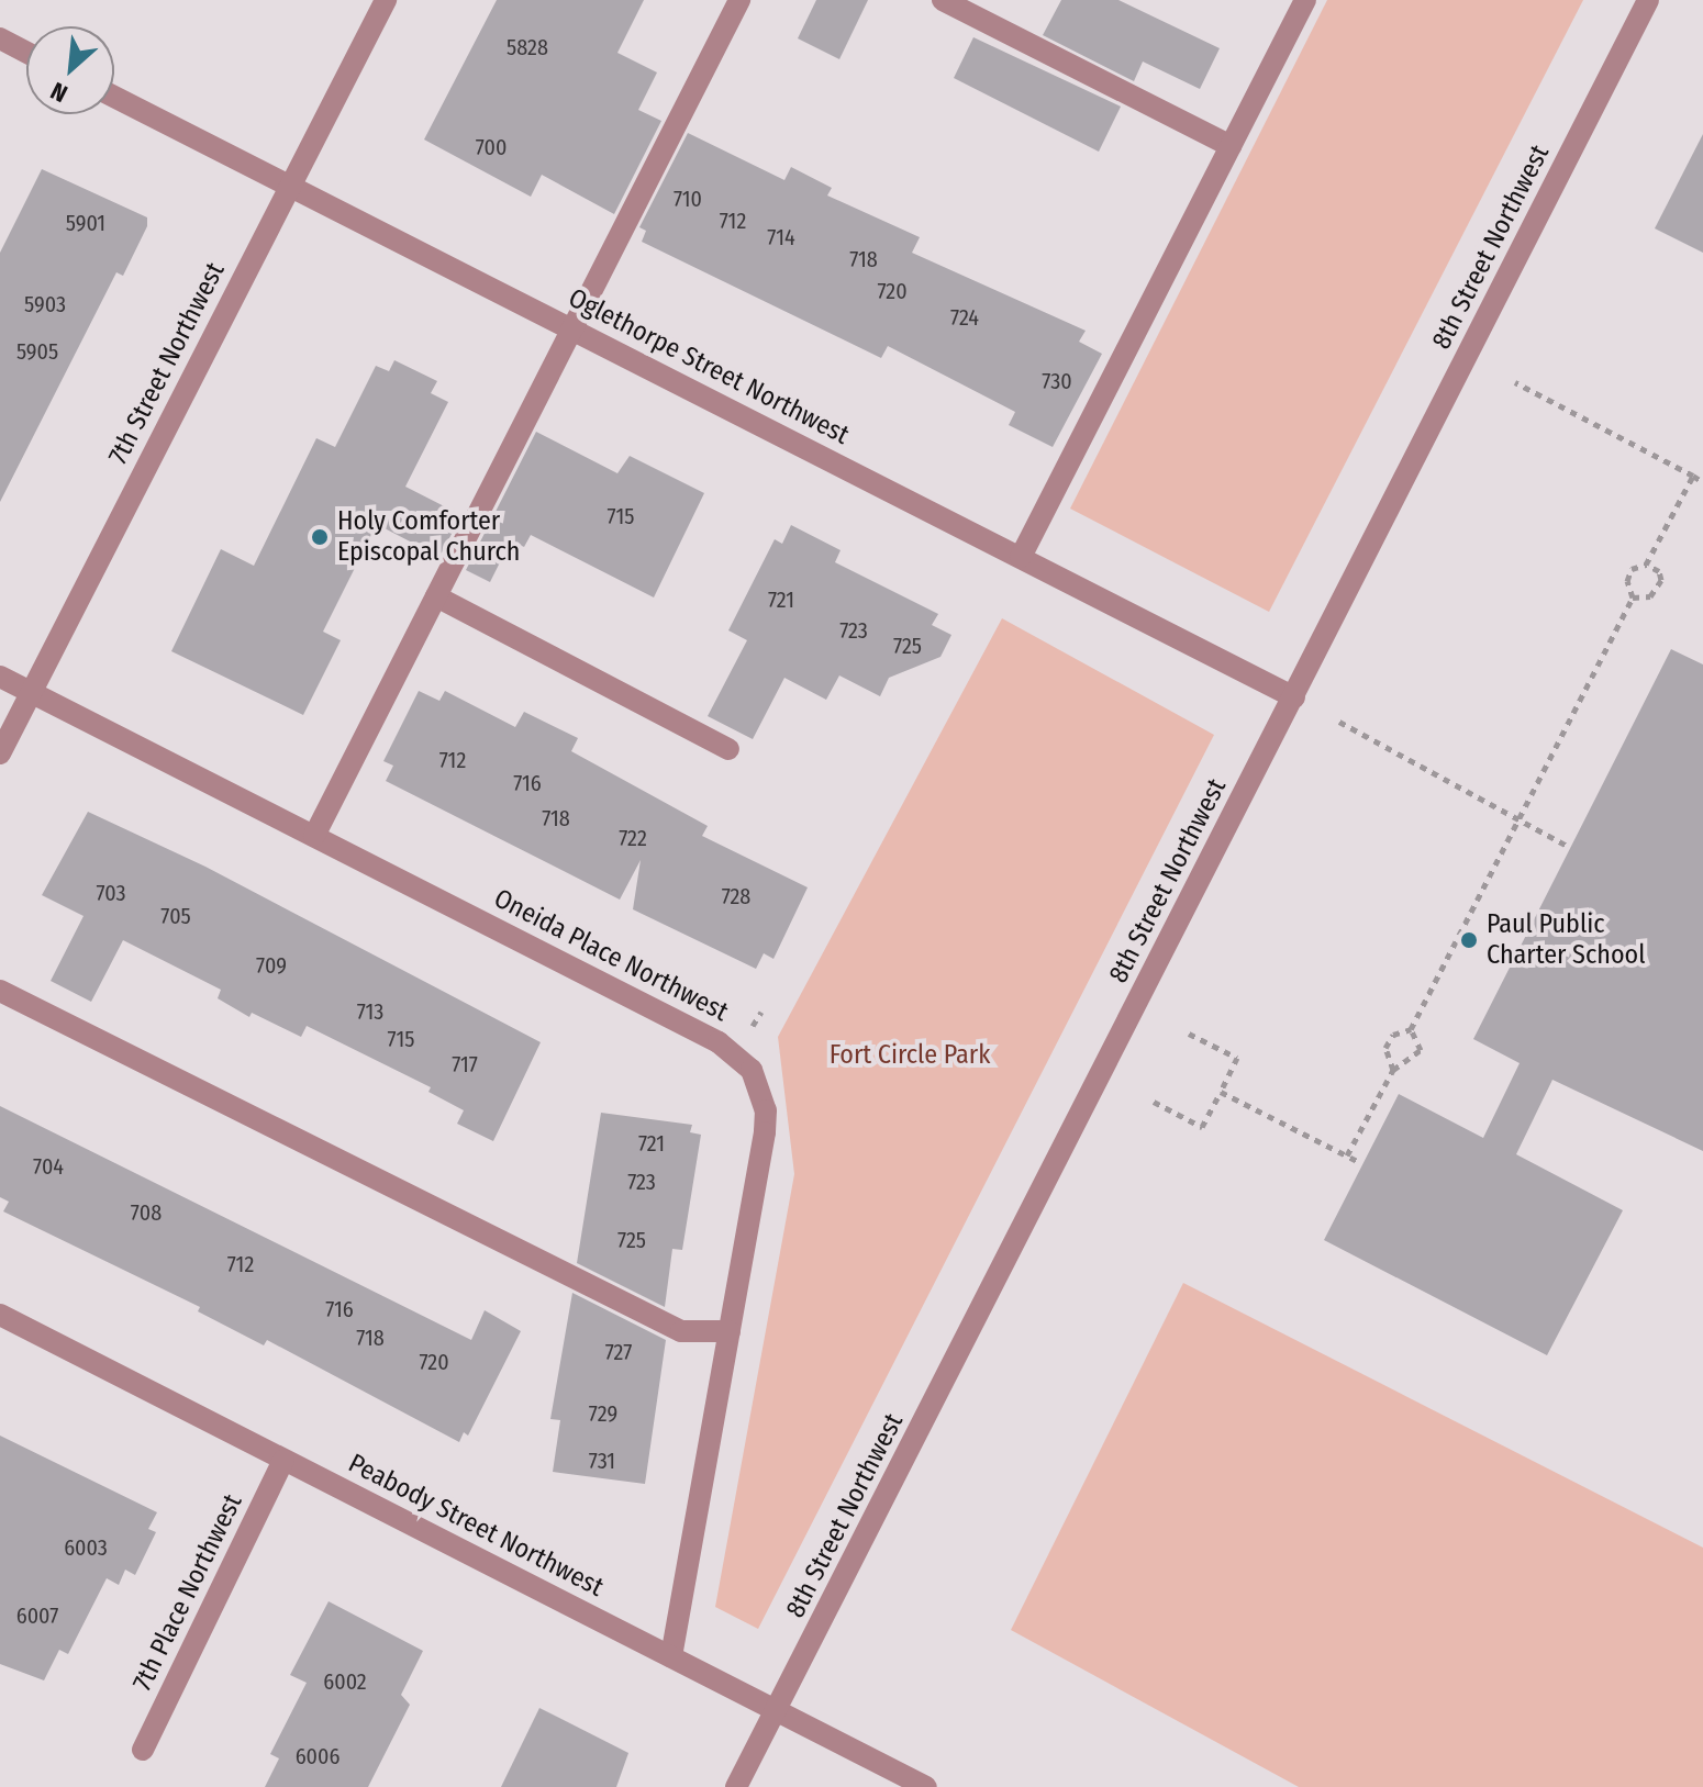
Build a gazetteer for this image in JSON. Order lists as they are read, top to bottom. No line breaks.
{"streets":{"street":["8th Street Northwest","7th Street Northwest","Oglethorpe Street Northwest","Oneida Place Northwest","Peabody Street Northwest","7th Place Northwest"]},"crossings":[["8th Street Northwest","Oglethorpe Street Northwest"],["8th Street Northwest","Peabody Street Northwest"],["7th Street Northwest","Oglethorpe Street Northwest"],["7th Street Northwest","Oneida Place Northwest"],["Oneida Place Northwest","Peabody Street Northwest"],["Peabody Street Northwest","7th Place Northwest"]],"parks":["Fort Circle Park"],"places":["Holy Comforter Episcopal Church","Paul Public Charter School"],"house_numbers":["5828","700","710","712","5901","714","718","720","5903","724","5905","730","715","721","723","725","712","716","718","722","703","728","705","709","713","715","717","721","704","723","708","725","712","716","718","727","720","729","731","6003","6007","6002","6006"],"north":"bottom left"}
